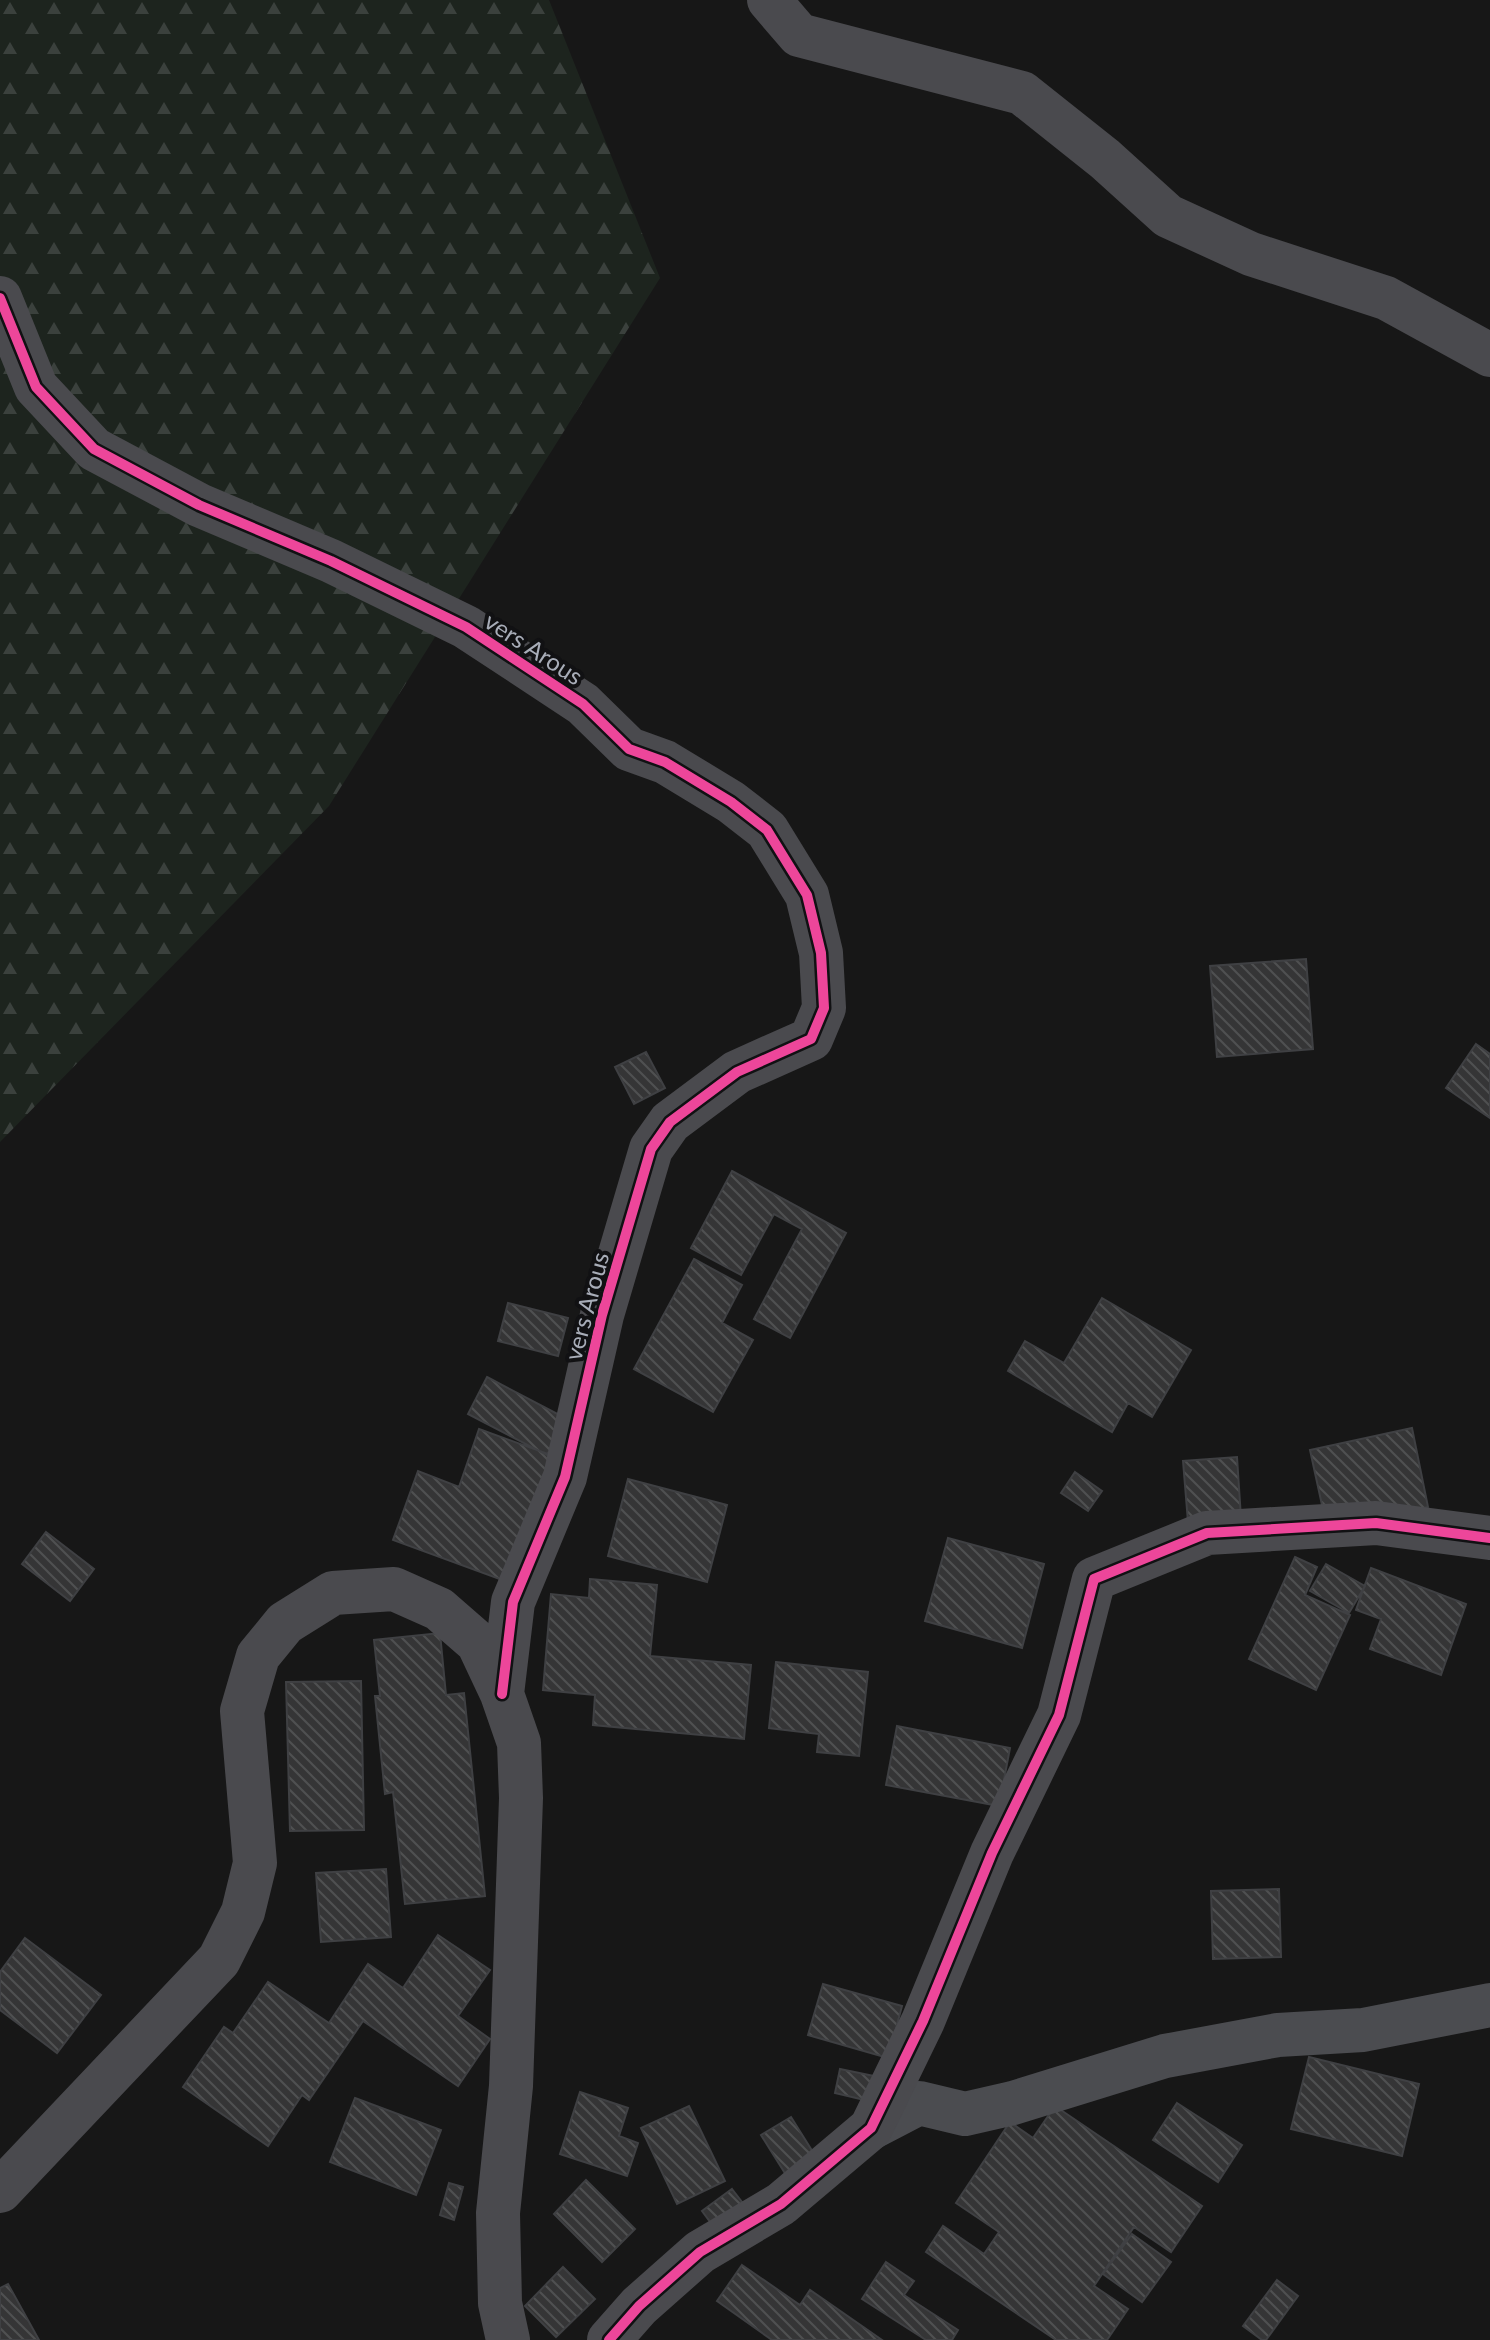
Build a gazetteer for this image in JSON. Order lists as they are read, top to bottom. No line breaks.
{"streets":{"street":["vers Arous"]}}
